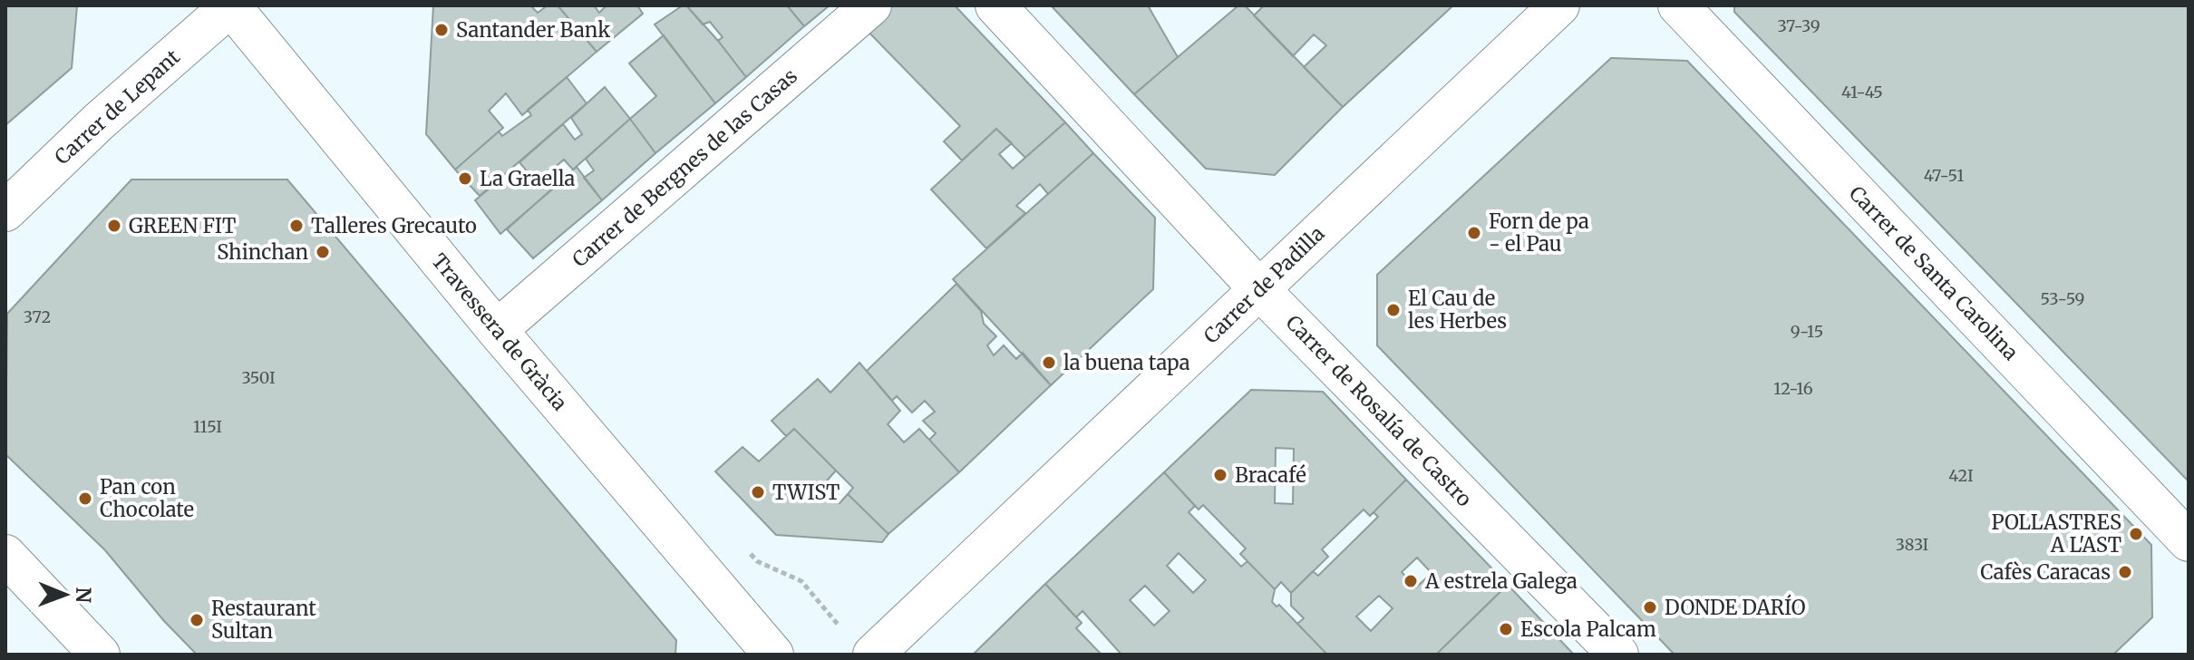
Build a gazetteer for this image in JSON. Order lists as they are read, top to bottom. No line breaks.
{"streets":{"street":["Carrer de Lepant","Carrer de Bergnes de las Casas","Carrer de Santa Carolina","Carrer de Padilla","Travessera de Gràcia","Carrer de Rosalía de Castro"]},"crossings":[["Carrer de Lepant","Travessera de Gràcia"],["Carrer de Bergnes de las Casas","Travessera de Gràcia"],["Carrer de Padilla","Carrer de Rosalía de Castro"]],"places":["Santander Bank","La Graella","GREEN FIT","Talleres Grecauto","Forn de pa - el Pau","Shinchan","El Cau de les Herbes","la buena tapa","Bracafé","TWIST","Pan con Chocolate","POLLASTRES A L'AST","Cafès Caracas","A estrela Galega","DONDE DARÍO","Restaurant Sultan","Escola Palcam"],"house_numbers":["37-39","41-45","47-51","53-59","372","9-15","350I","12-16","115I","42I","383I"],"north":"right"}
